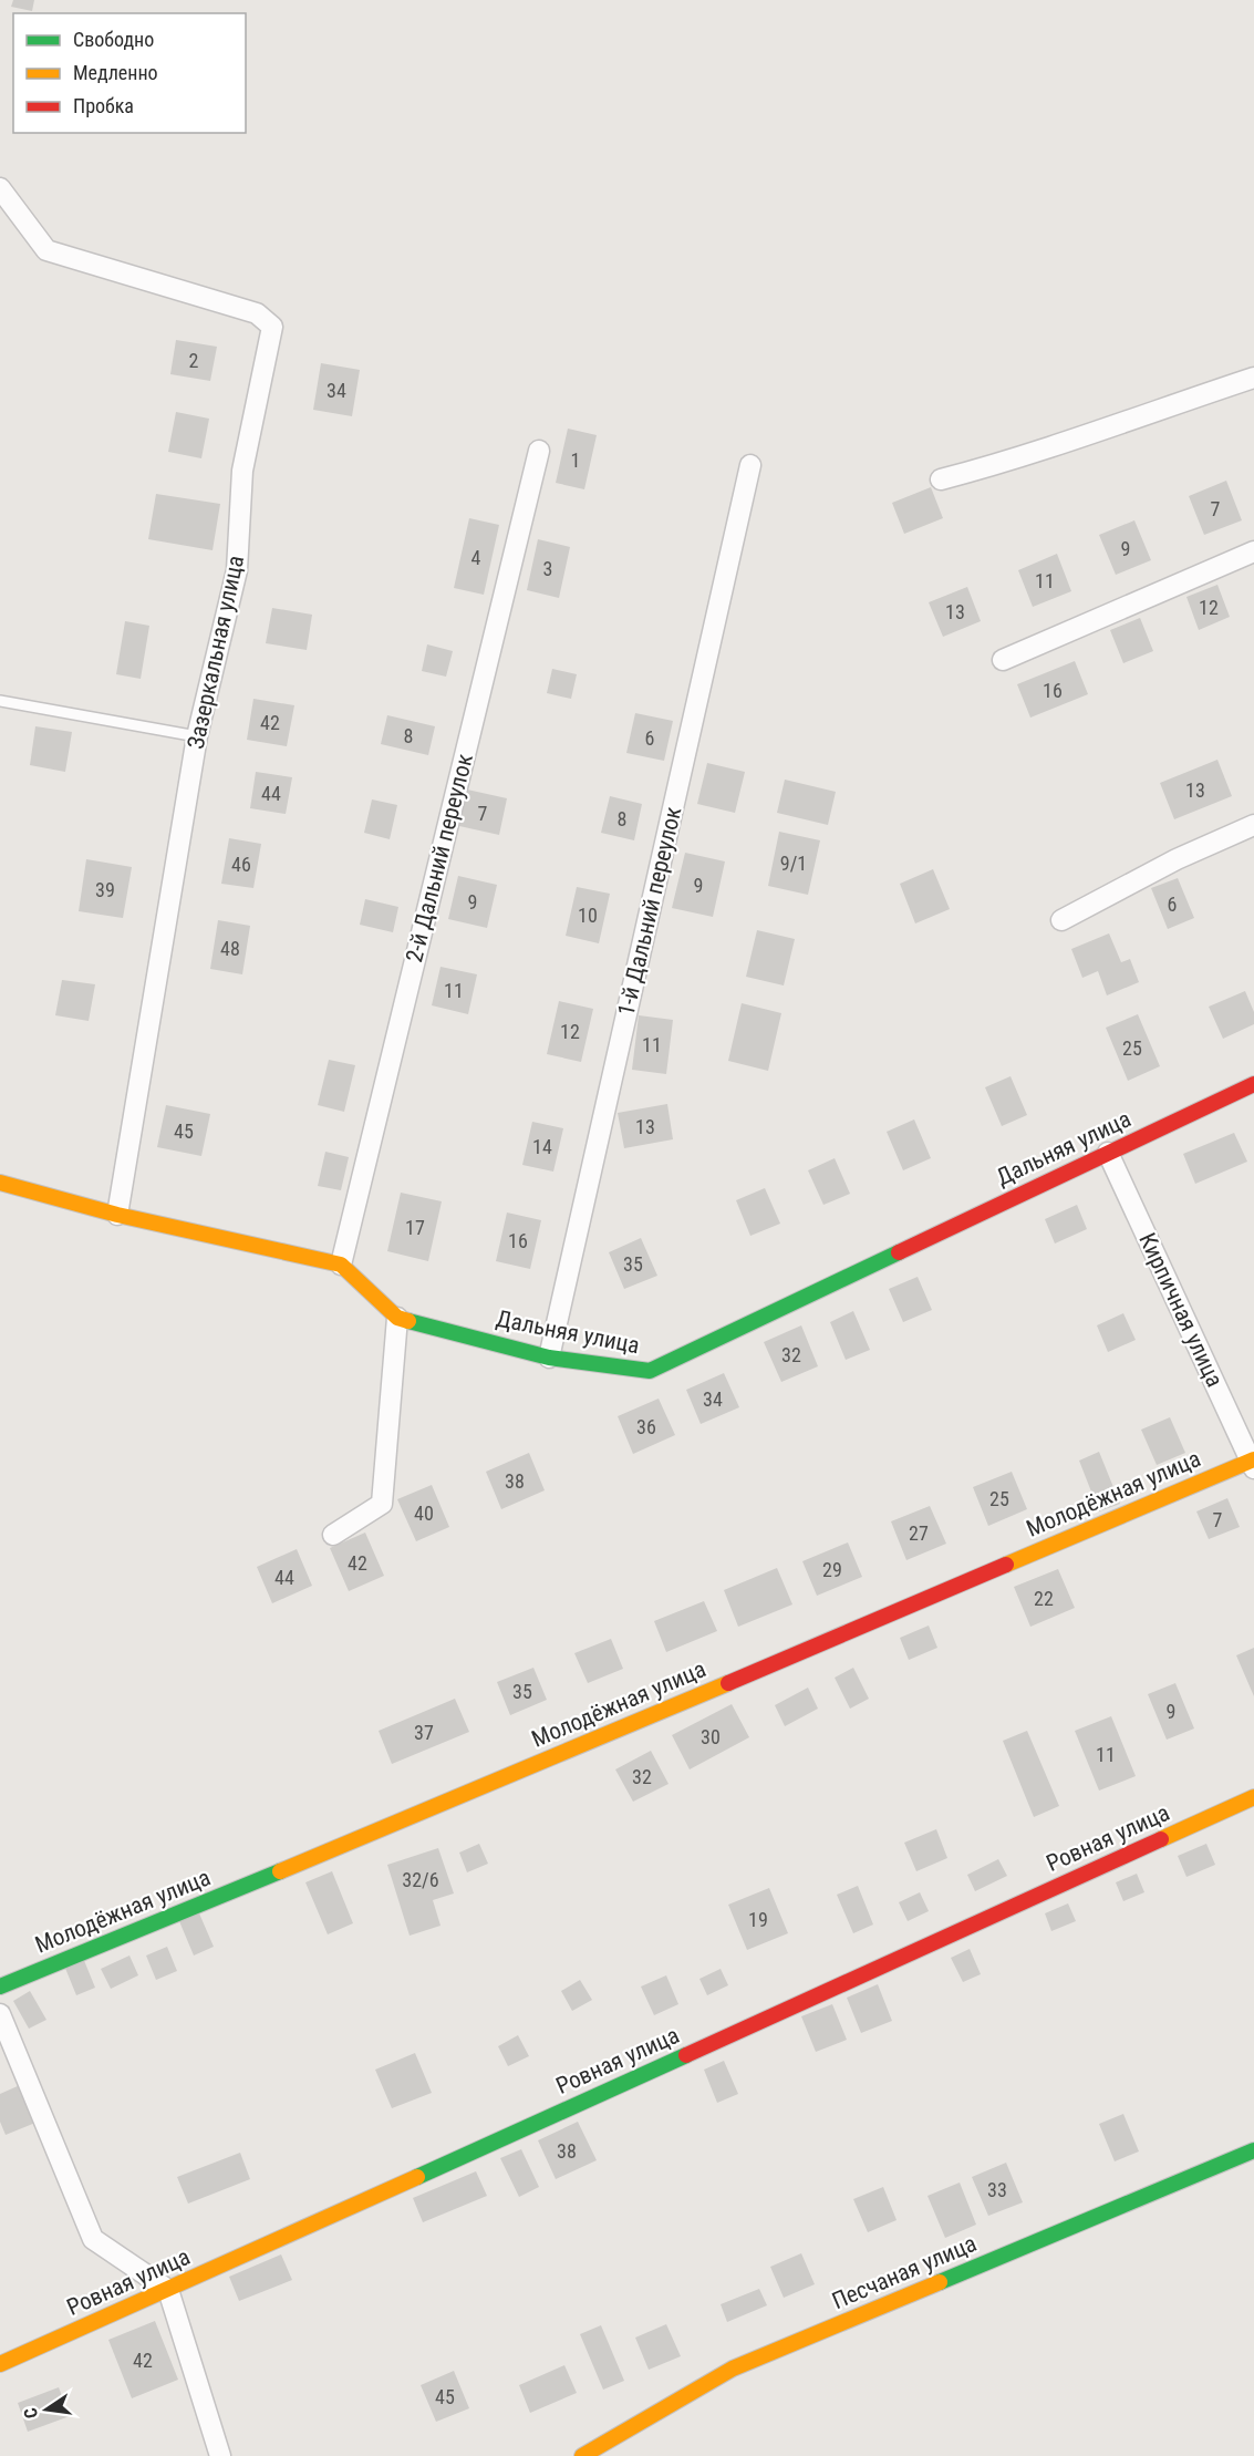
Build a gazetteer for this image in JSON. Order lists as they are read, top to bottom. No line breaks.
{"streets":{"street":["Зазеркальная улица","2-й Дальний переулок","1-й Дальний переулок","Дальняя улица","Кирпичная улица","Молодёжная улица","Ровная улица","Песчаная улица"]},"crossings":[["2-й Дальний переулок","Дальняя улица"],["1-й Дальний переулок","Дальняя улица"],["Дальняя улица","Кирпичная улица"],["Кирпичная улица","Молодёжная улица"]],"house_numbers":["2","34","1","7","9","4","3","11","12","13","16","42","8","6","13","44","7","8","9/1","46","9","39","9","6","10","48","11","12","11","25","13","45","14","17","16","35","32","34","36","38","25","40","7","27","42","29","44","22","35","9","37","30","11","32","32/6","19","38","33","42","45"],"legend":["Свободно","Медленно","Пробка"],"north":"left"}
